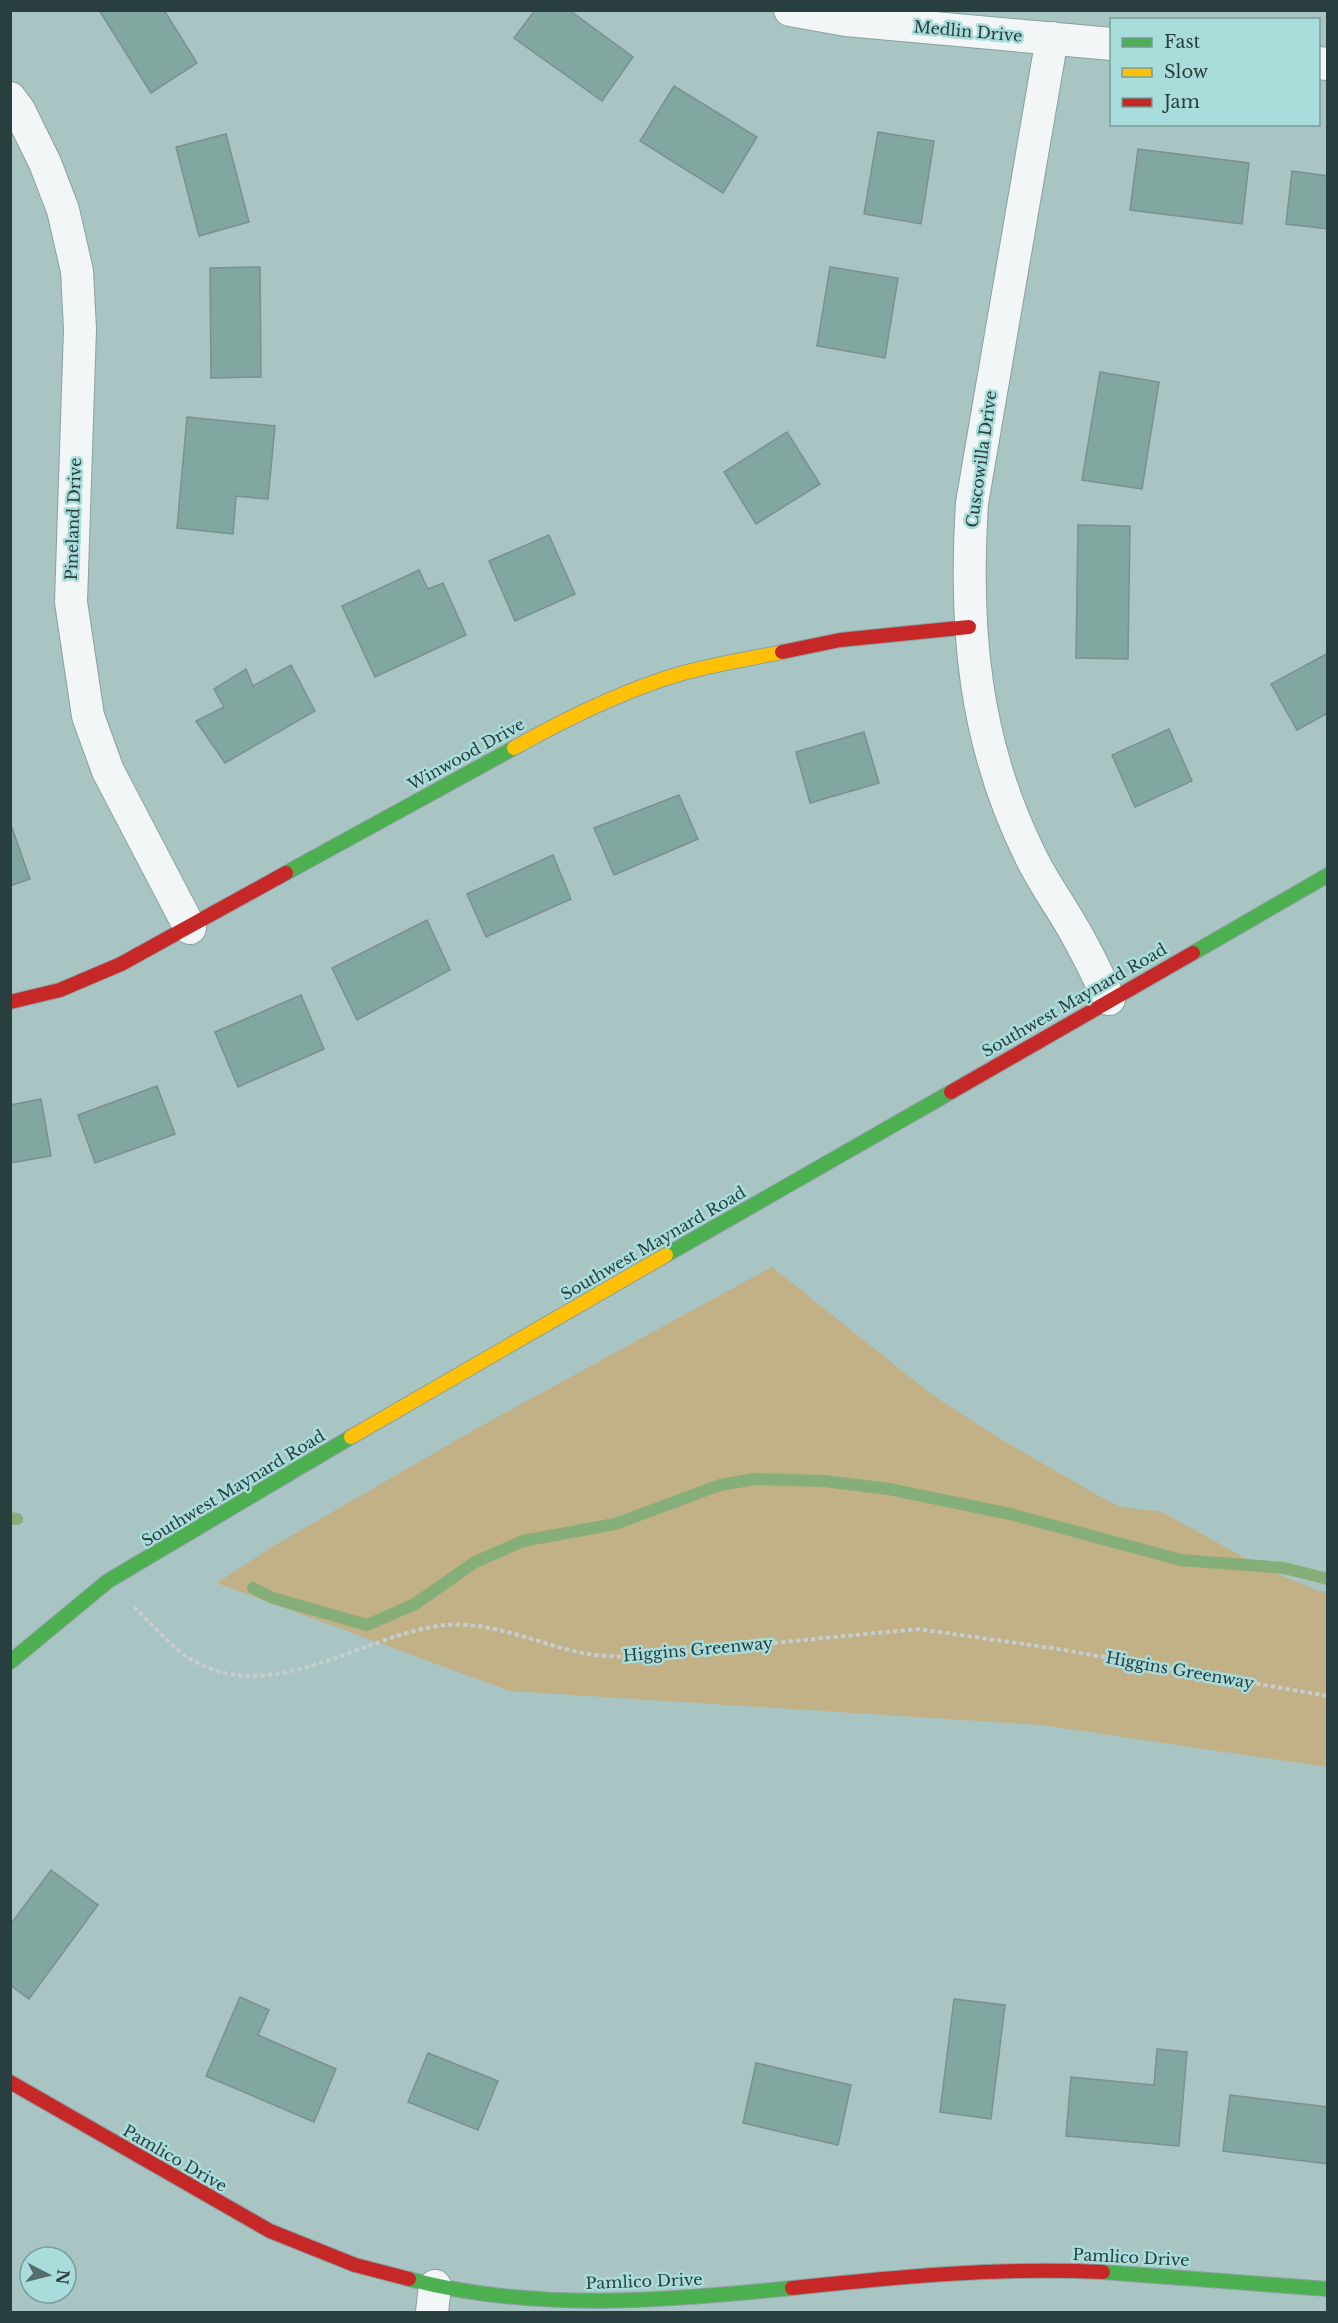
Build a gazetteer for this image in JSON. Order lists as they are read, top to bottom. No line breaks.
{"streets":{"street":["Medlin Drive","Cuscowilla Drive","Pineland Drive","Winwood Drive","Southwest Maynard Road","Pamlico Drive"],"path":["Higgins Greenway"]},"crossings":[["Medlin Drive","Cuscowilla Drive"],["Cuscowilla Drive","Winwood Drive"],["Cuscowilla Drive","Southwest Maynard Road"],["Pineland Drive","Winwood Drive"],["Southwest Maynard Road","Higgins Greenway"]],"legend":["Fast","Slow","Jam"],"north":"right"}
